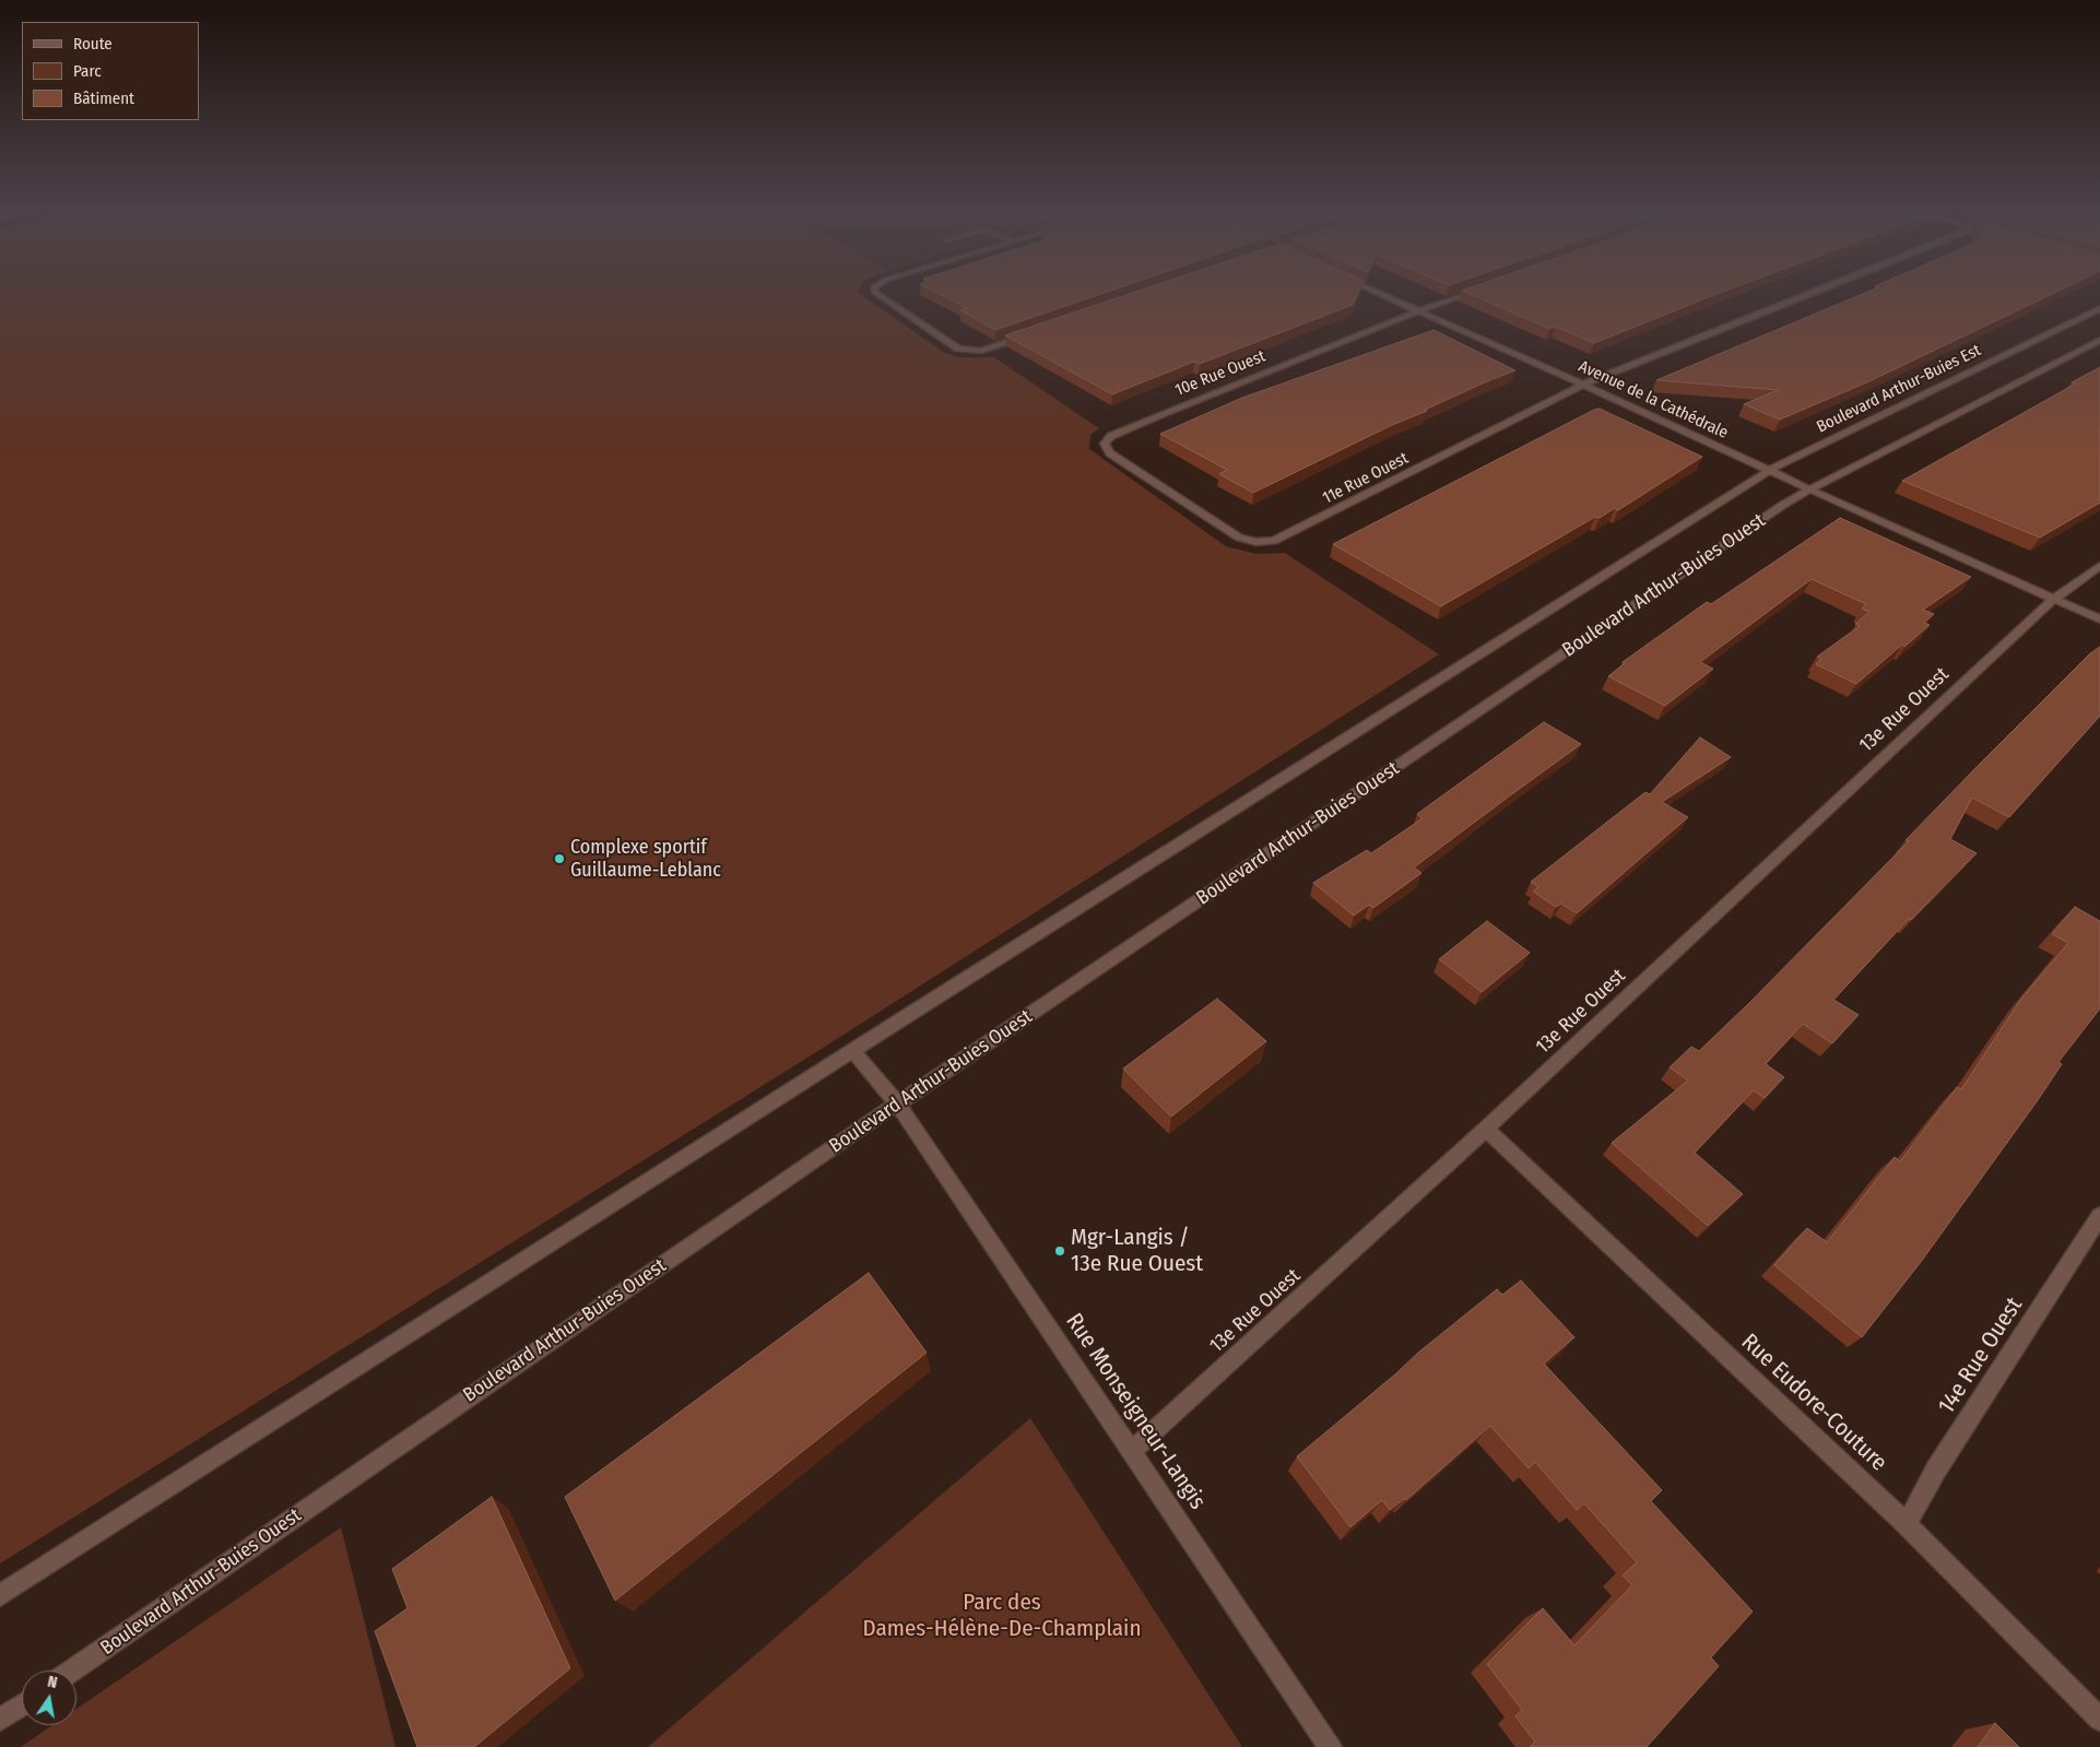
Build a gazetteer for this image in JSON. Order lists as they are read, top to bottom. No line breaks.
{"streets":{"street":["10e Rue Ouest","Boulevard Arthur-Buies Est","Avenue de la Cathédrale","11e Rue Ouest","Boulevard Arthur-Buies Ouest","13e Rue Ouest","14e Rue Ouest","Rue Eudore-Couture","Rue Monseigneur-Langis"]},"crossings":[["10e Rue Ouest","Avenue de la Cathédrale"],["10e Rue Ouest","11e Rue Ouest"],["Boulevard Arthur-Buies Est","Avenue de la Cathédrale"],["Boulevard Arthur-Buies Est","Boulevard Arthur-Buies Ouest"],["Avenue de la Cathédrale","11e Rue Ouest"],["Avenue de la Cathédrale","Boulevard Arthur-Buies Ouest"],["Avenue de la Cathédrale","13e Rue Ouest"],["Boulevard Arthur-Buies Ouest","Rue Monseigneur-Langis"],["13e Rue Ouest","Rue Eudore-Couture"],["13e Rue Ouest","Rue Monseigneur-Langis"],["14e Rue Ouest","Rue Eudore-Couture"]],"parks":["Parc des Dames-Hélène-De-Champlain"],"places":["Complexe sportif Guillaume-Leblanc","Mgr-Langis / 13e Rue Ouest"],"legend":["Route","Parc","Bâtiment"],"north":"top"}
